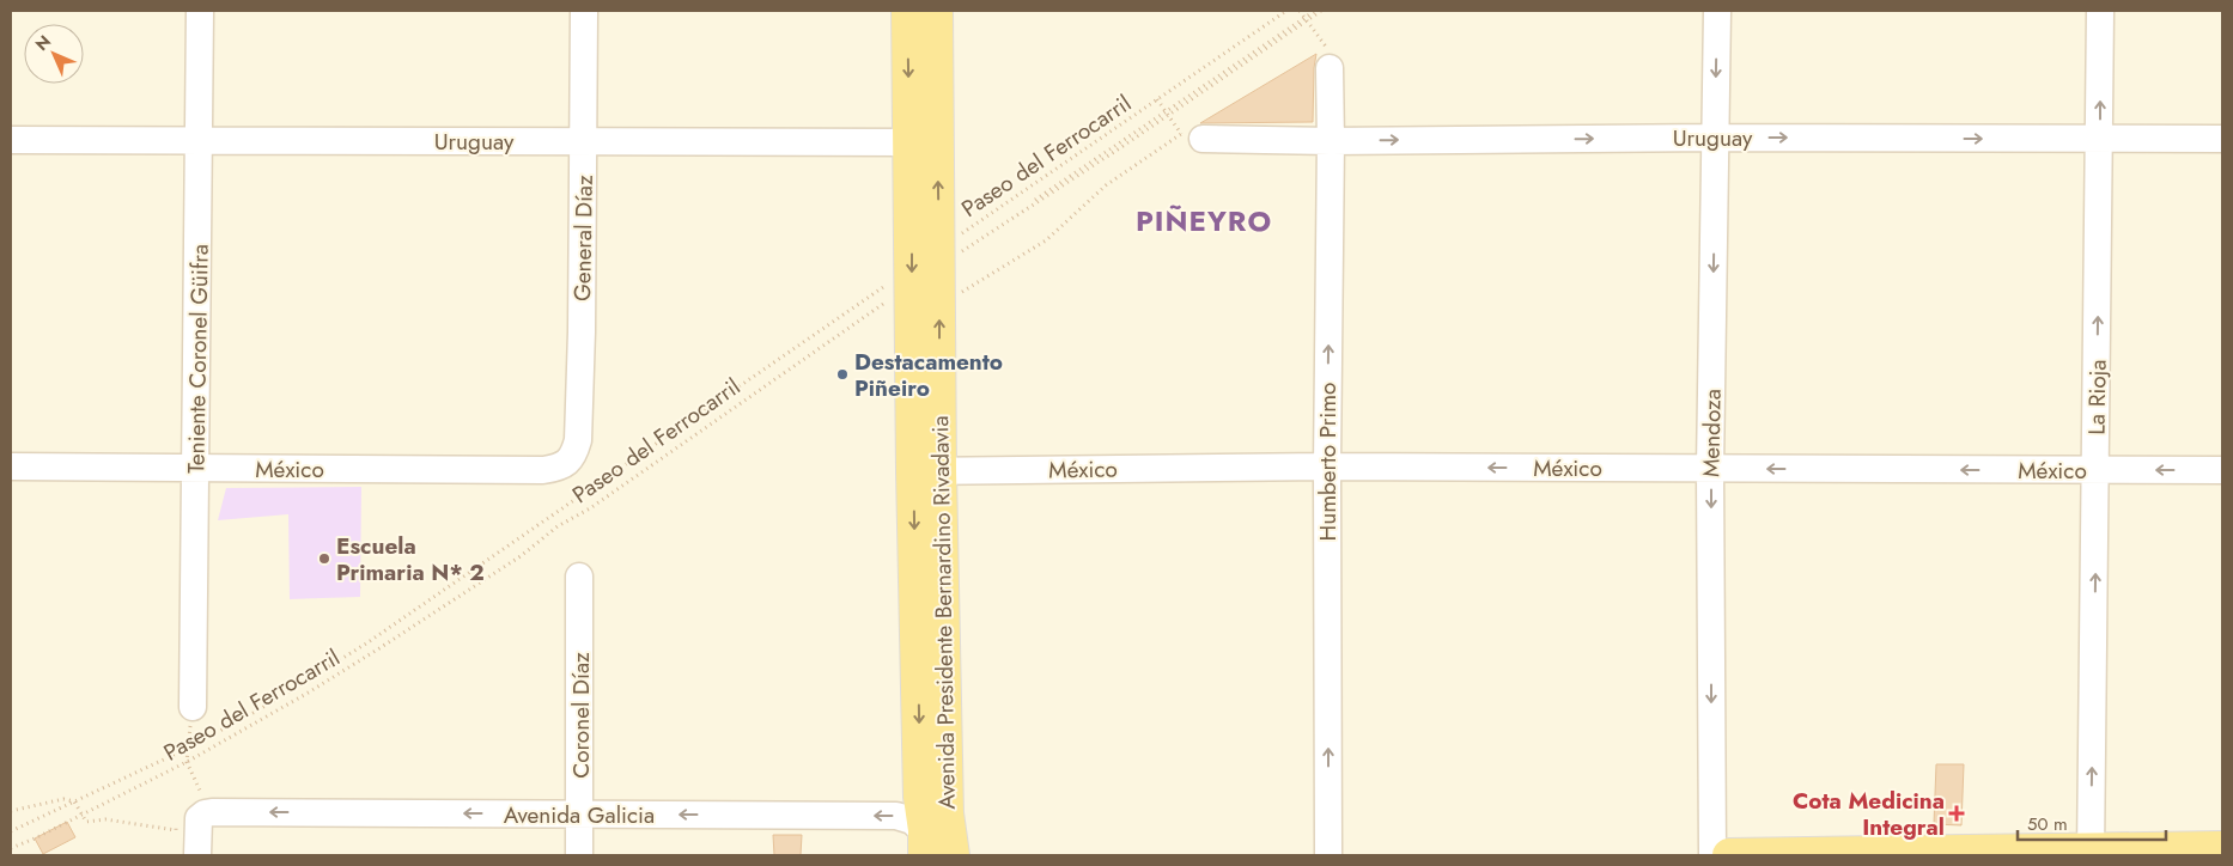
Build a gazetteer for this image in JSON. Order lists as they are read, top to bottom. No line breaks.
{"streets":{"main road":["Avenida Presidente Bernardino Rivadavia"],"street":["Uruguay","General Díaz","Teniente Coronel Güifra","La Rioja","Mendoza","Humberto Primo","México","Coronel Díaz","Avenida Galicia"],"path":["Paseo del Ferrocarril"]},"crossings":[["Uruguay","General Díaz"],["Uruguay","Teniente Coronel Güifra"],["Uruguay","La Rioja"],["Uruguay","Mendoza"],["Uruguay","Humberto Primo"],["Uruguay","Avenida Presidente Bernardino Rivadavia"],["Paseo del Ferrocarril","Avenida Presidente Bernardino Rivadavia"],["General Díaz","México"],["Teniente Coronel Güifra","México"],["La Rioja","México"],["Mendoza","México"],["Humberto Primo","México"],["México","Avenida Presidente Bernardino Rivadavia"],["Avenida Presidente Bernardino Rivadavia","Avenida Galicia"],["Coronel Díaz","Avenida Galicia"]],"one_way":["Uruguay","La Rioja","Mendoza","Humberto Primo","México","Avenida Galicia"],"districts":["PIÑEYRO"],"places":{"other":["Destacamento Piñeiro","Escuela Primaria N* 2"],"health":["Cota Medicina Integral"]},"scale_bar":"50 m","north":"top left"}
